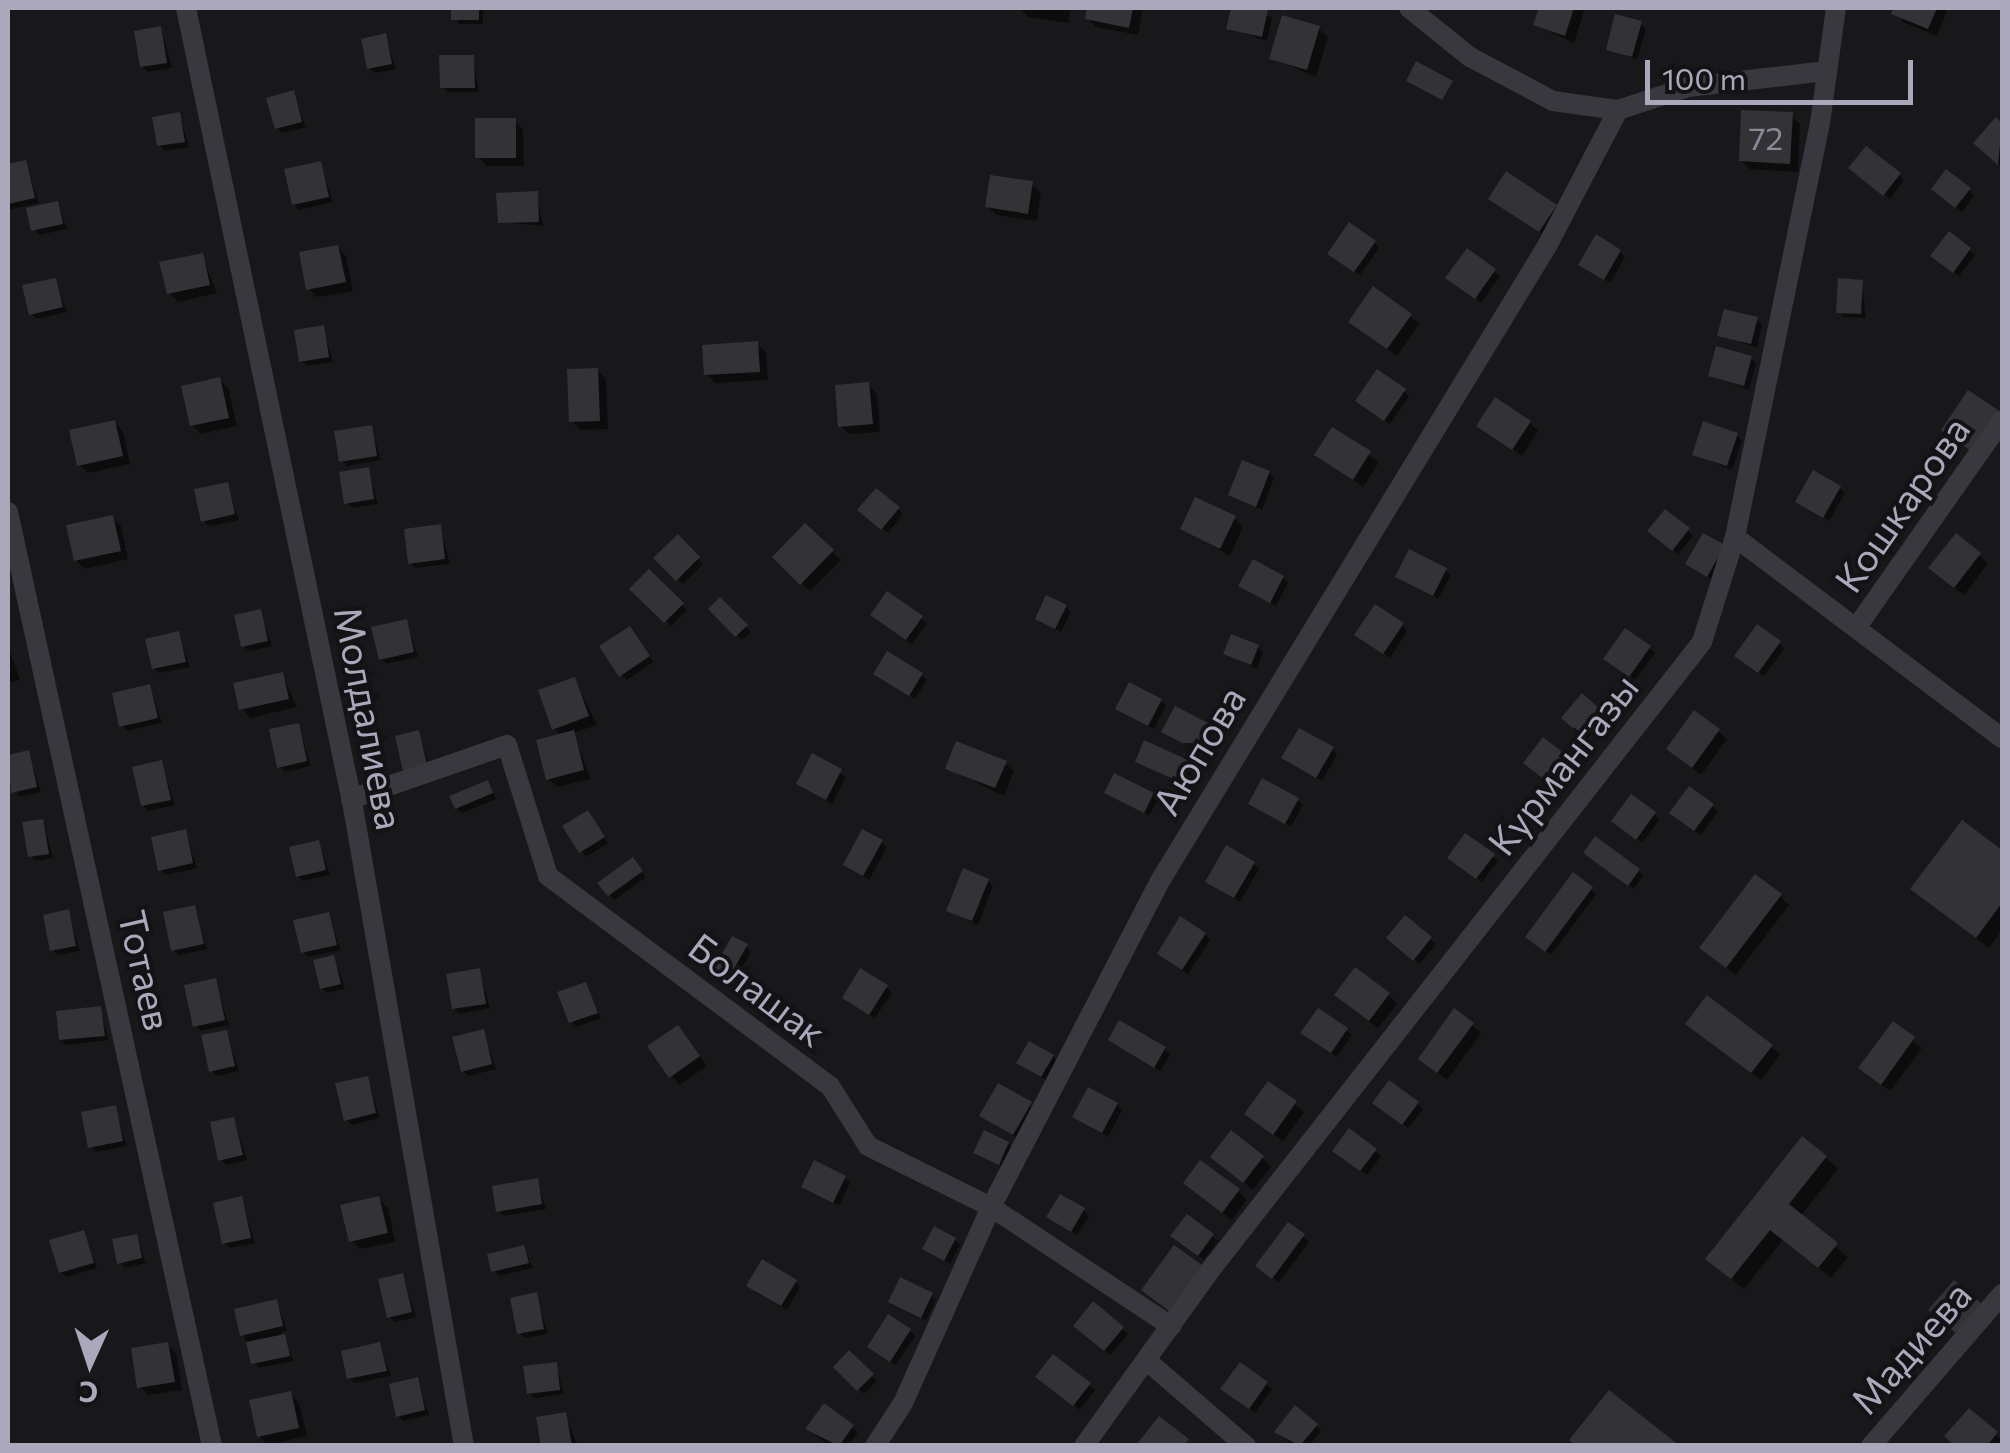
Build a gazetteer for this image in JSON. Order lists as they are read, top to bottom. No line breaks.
{"streets":{"street":["Кошкарова","Молдалиева","Аюпова","Курмангазы","Тотаев","Болашак","Мадиева"]},"crossings":[["Молдалиева","Болашак"],["Аюпова","Болашак"],["Курмангазы","Болашак"]],"house_numbers":["72"],"scale_bar":"100 m","north":"bottom"}
